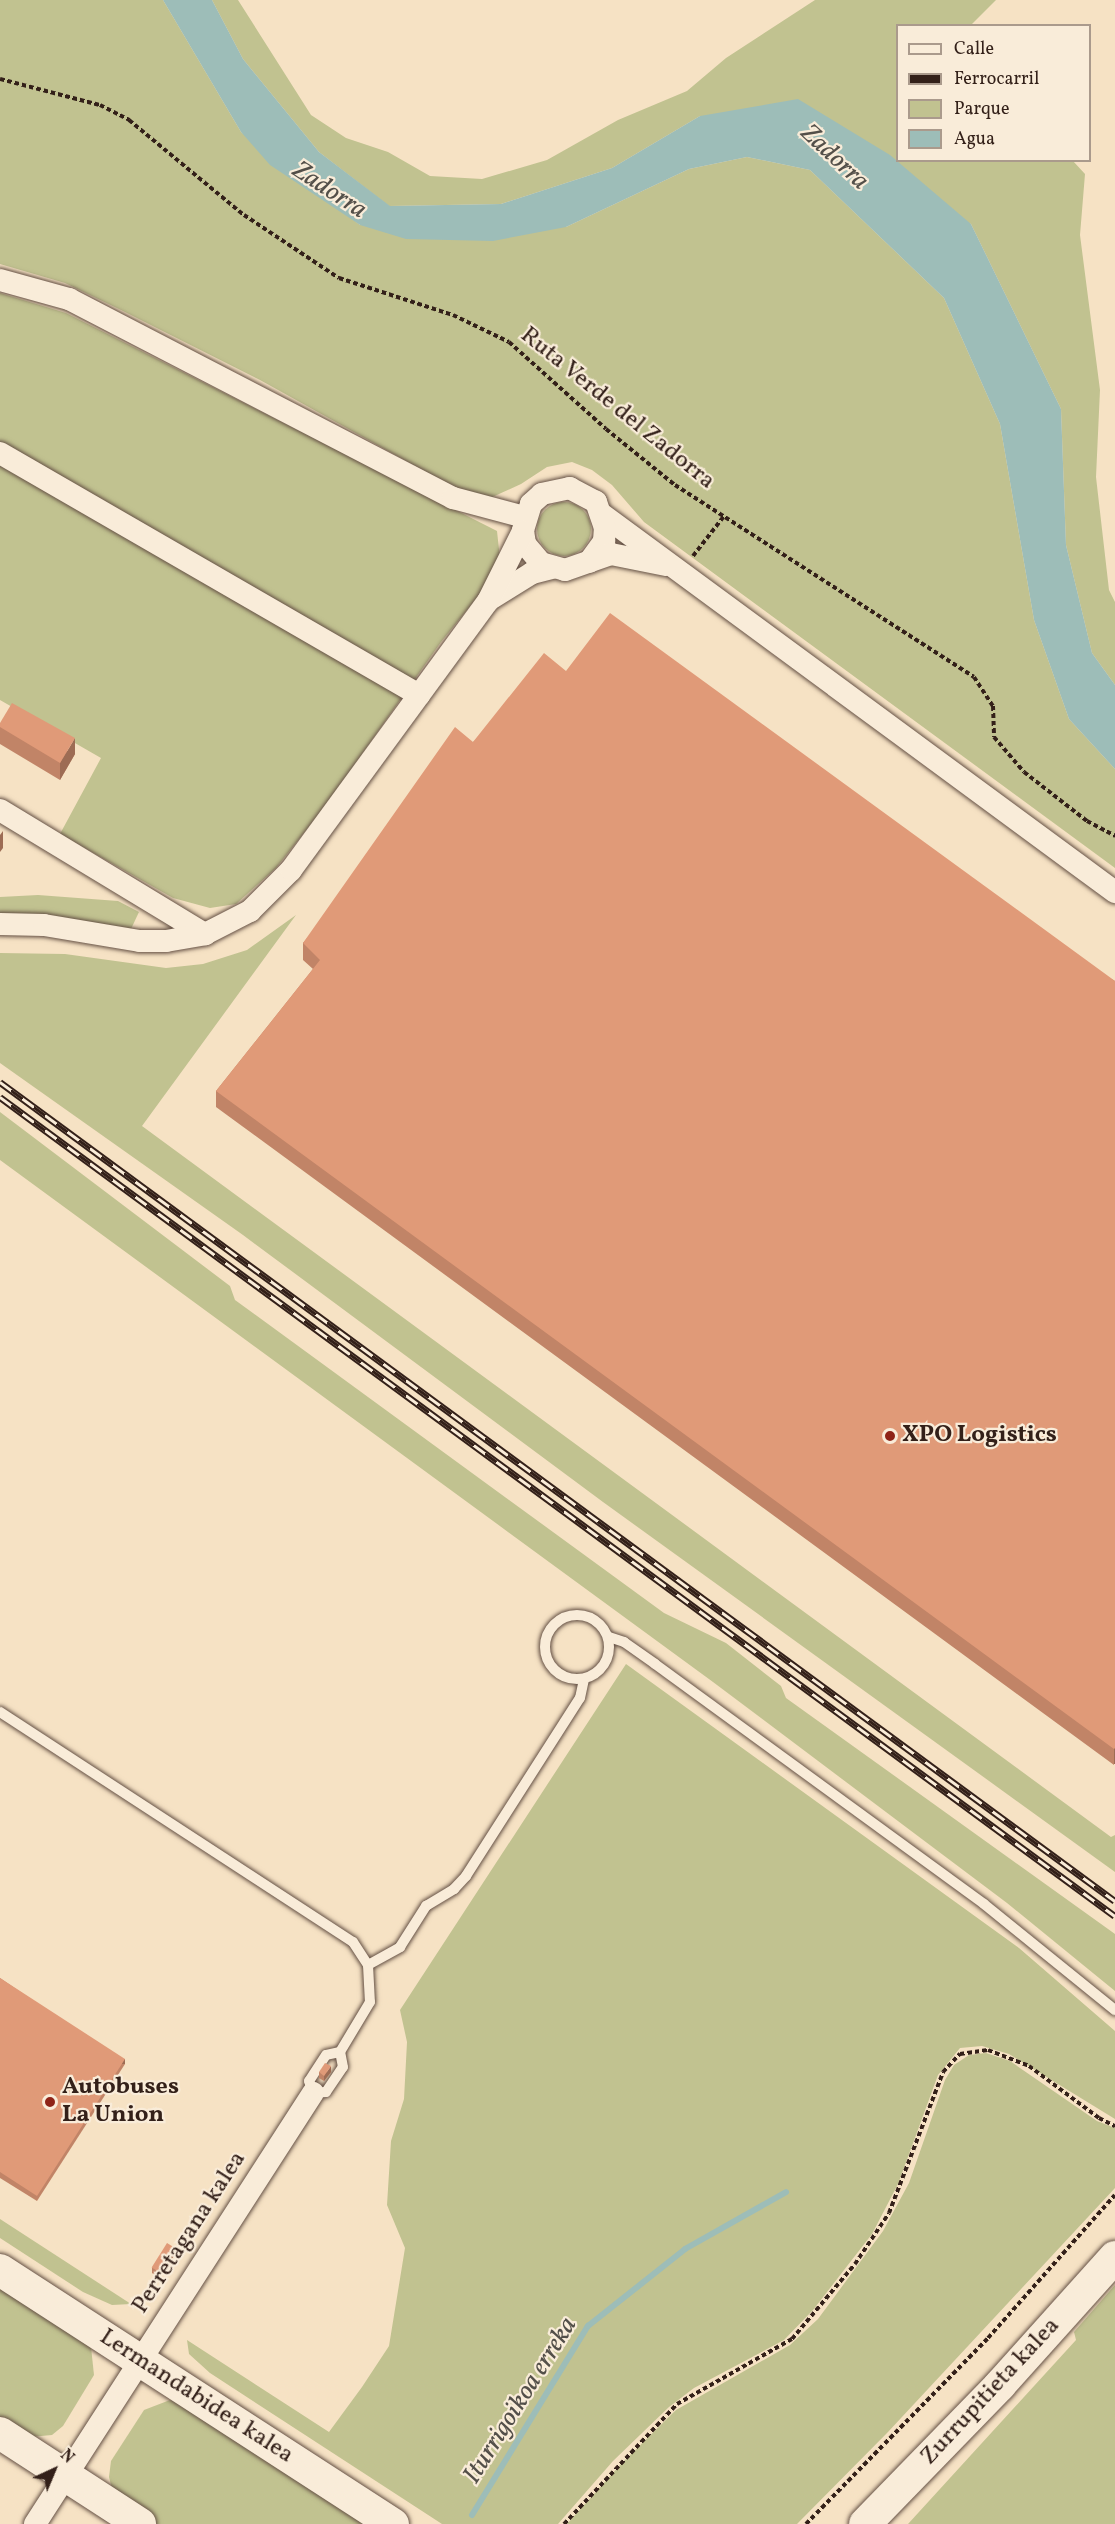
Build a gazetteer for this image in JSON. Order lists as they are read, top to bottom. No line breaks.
{"streets":{"street":["Perretagana kalea","Zurrupitieta kalea","Lermandabidea kalea"],"path":["Ruta Verde del Zadorra"]},"crossings":[["Perretagana kalea","Lermandabidea kalea"]],"water":["Zadorra","Iturrigoikoa erreka"],"places":["XPO Logistics","Autobuses La Union"],"legend":["Calle","Ferrocarril","Parque","Agua"],"north":"top right"}
